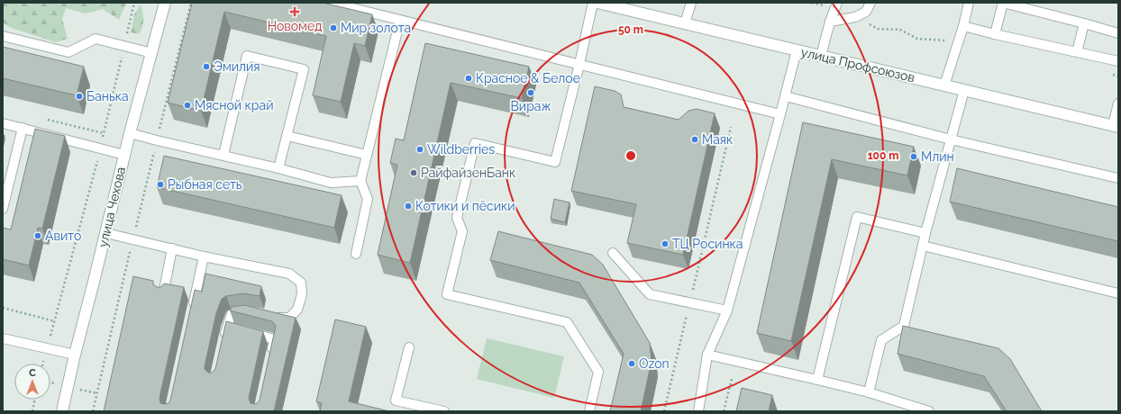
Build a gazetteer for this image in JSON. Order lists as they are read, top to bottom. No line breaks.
{"streets":{"main road":["улица Профсоюзов","улица Чехова"]},"places":{"health":["Новомед"],"other":["Мир золота","Эмилия","Красное & Белое","Вираж","Банька","Мясной край","Маяк","Wildberries","Млин","РайфайзенБанк","Рыбная сеть","Котики и пёсики","Авито","ТЦ Росинка","Ozon"]},"north":"top","rings":["50 m","100 m"]}
